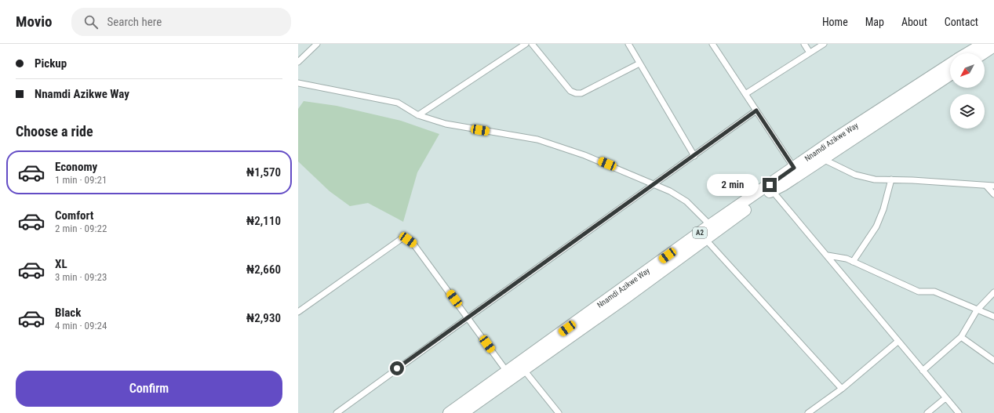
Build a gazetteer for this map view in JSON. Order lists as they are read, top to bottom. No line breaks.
{"streets":{"highway":["Nnamdi Azikwe Way","A2"]},"north":"bottom left","page":{"header":"Movio","search":"Search here","nav":["Home","Map","About","Contact"],"banner":["Pickup","Nnamdi Azikwe Way"],"heading":"Choose a ride","list":[{"name":"Economy","note":"1 min · 09:21","value":"₦1,570"},{"name":"Comfort","note":"2 min · 09:22","value":"₦2,110"},{"name":"XL","note":"3 min · 09:23","value":"₦2,660"},{"name":"Black","note":"4 min · 09:24","value":"₦2,930"}],"bubble":"2 min","buttons":"Confirm"}}
